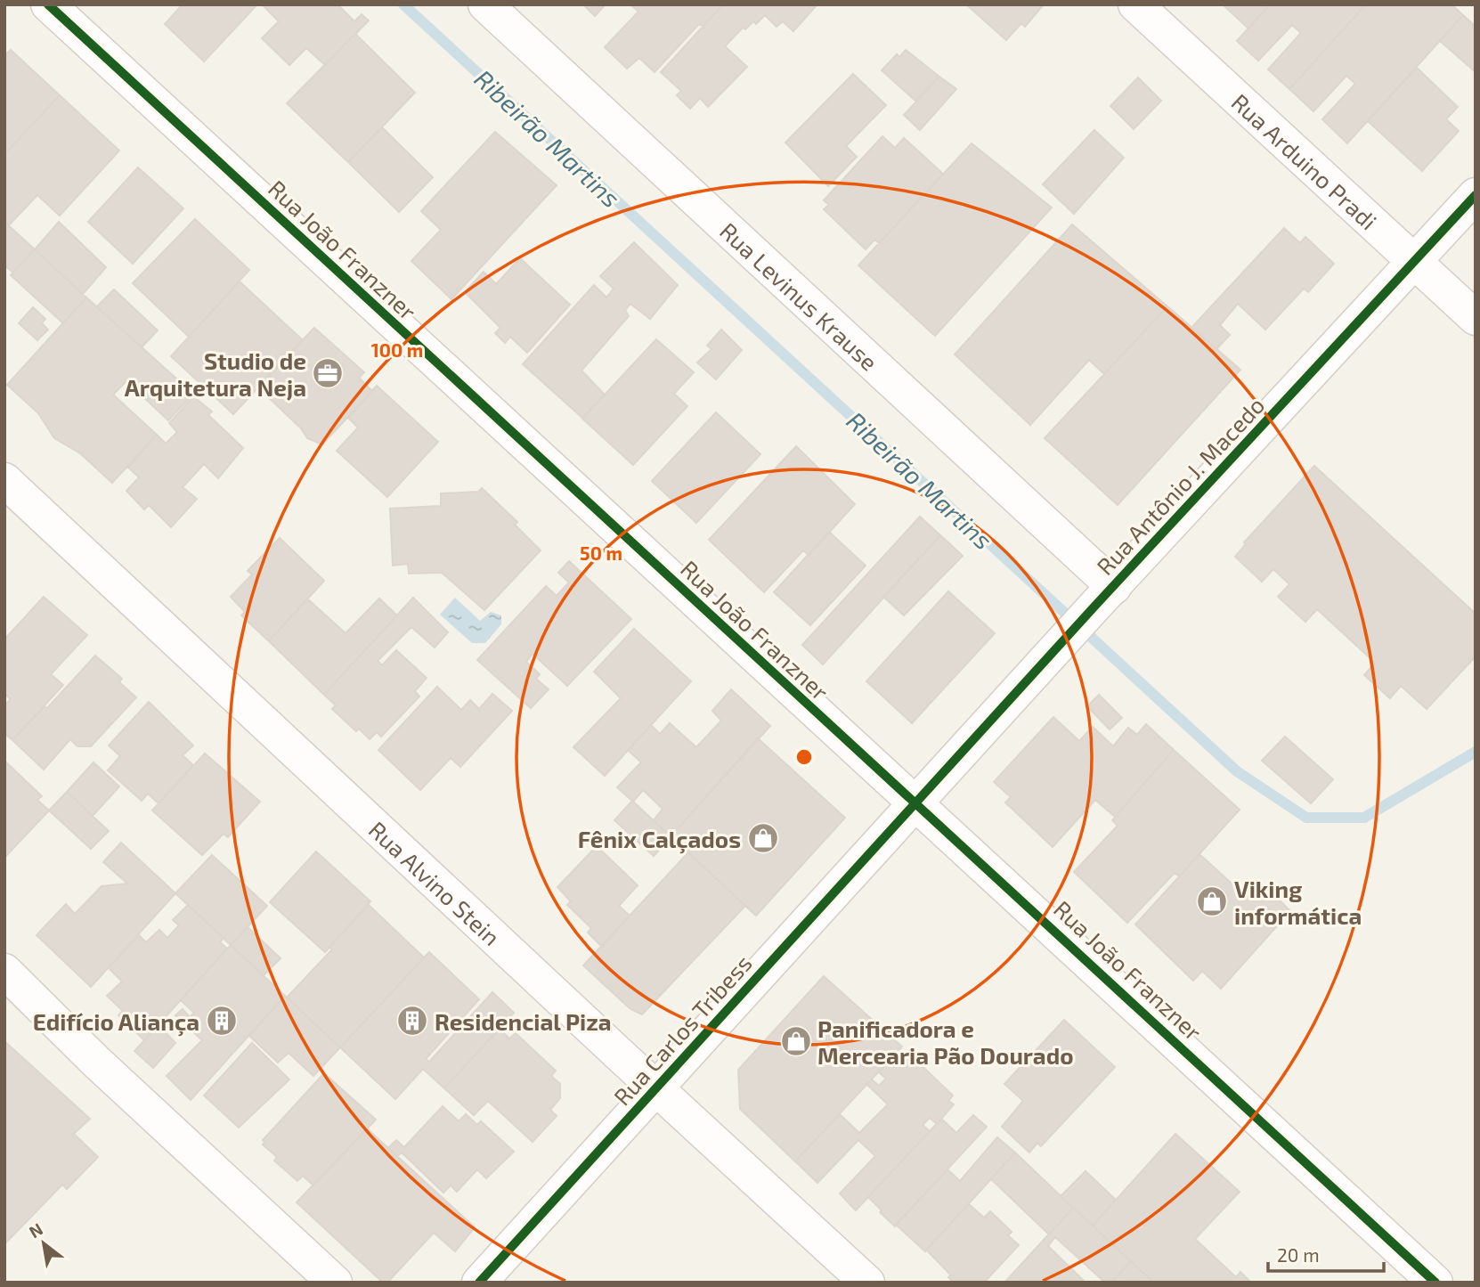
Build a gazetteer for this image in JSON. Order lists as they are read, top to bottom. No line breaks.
{"streets":{"street":["Rua Arduino Pradi","Rua João Franzner","Rua Levinus Krause","Rua Antônio J. Macedo","Rua Alvino Stein","Rua Carlos Tribess"]},"crossings":[["Rua Arduino Pradi","Rua Antônio J. Macedo"],["Rua João Franzner","Rua Antônio J. Macedo"],["Rua João Franzner","Rua Carlos Tribess"],["Rua Levinus Krause","Rua Antônio J. Macedo"],["Rua Antônio J. Macedo","Rua Carlos Tribess"],["Rua Alvino Stein","Rua Carlos Tribess"]],"water":["Ribeirão Martins"],"places":{"office":["Studio de Arquitetura Neja"],"shop":["Fênix Calçados","Viking informática","Panificadora e Mercearia Pão Dourado"],"building":["Edifício Aliança","Residencial Piza"]},"scale_bar":"20 m","north":"top left","rings":["100 m","50 m"]}
